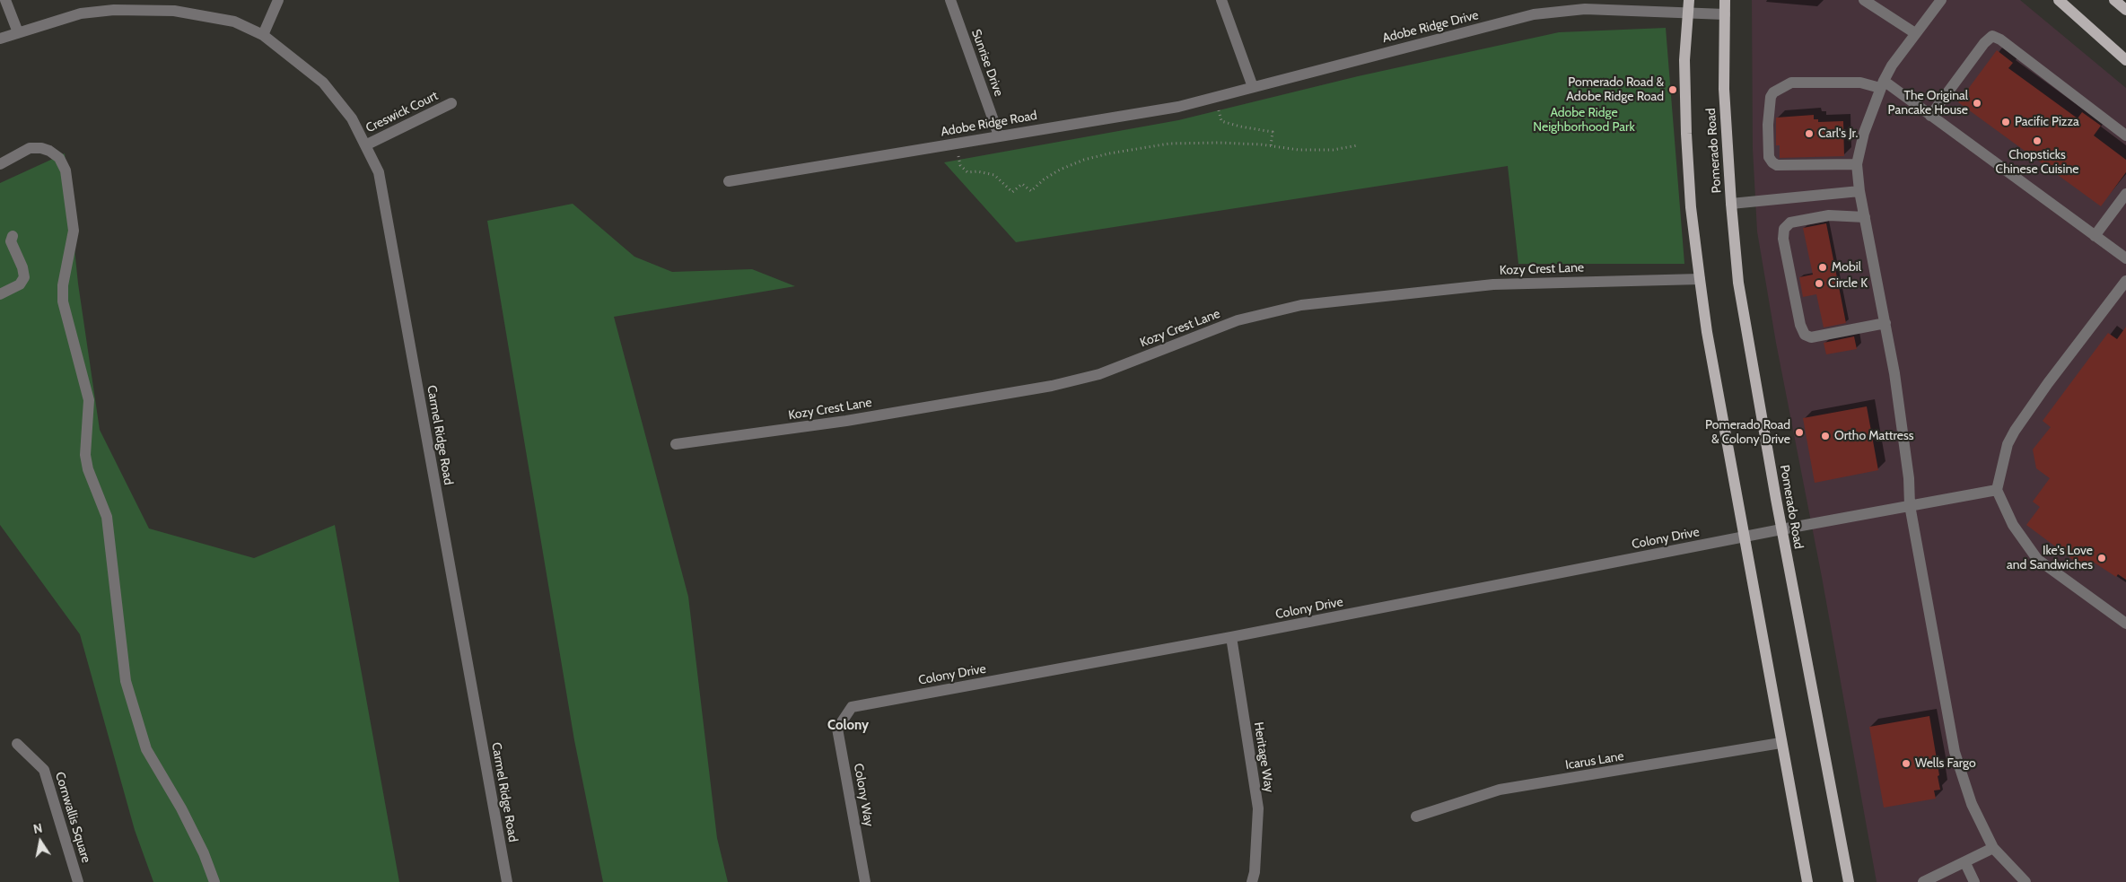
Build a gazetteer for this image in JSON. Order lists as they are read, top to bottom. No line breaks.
{"streets":{"main road":["Pomerado Road"],"street":["Adobe Ridge Drive","Sunrise Drive","Creswick Court","Adobe Ridge Road","Kozy Crest Lane","Carmel Ridge Road","Colony Drive","Heritage Way","Icarus Lane","Colony Way","Cornwallis Square"]},"crossings":[["Adobe Ridge Drive","Adobe Ridge Road"],["Adobe Ridge Drive","Pomerado Road"],["Sunrise Drive","Adobe Ridge Road"],["Creswick Court","Carmel Ridge Road"],["Pomerado Road","Kozy Crest Lane"],["Pomerado Road","Colony Drive"],["Pomerado Road","Icarus Lane"],["Colony Drive","Heritage Way"],["Colony Drive","Colony Way"]],"districts":["Colony"],"parks":["Adobe Ridge Neighborhood Park"],"places":["Pomerado Road & Adobe Ridge Road","The Original Pancake House","Pacific Pizza","Carl's Jr.","Chopsticks Chinese Cuisine","Mobil","Circle K","Pomerado Road & Colony Drive","Ortho Mattress","Ike's Love and Sandwiches","Wells Fargo"],"north":"top"}
